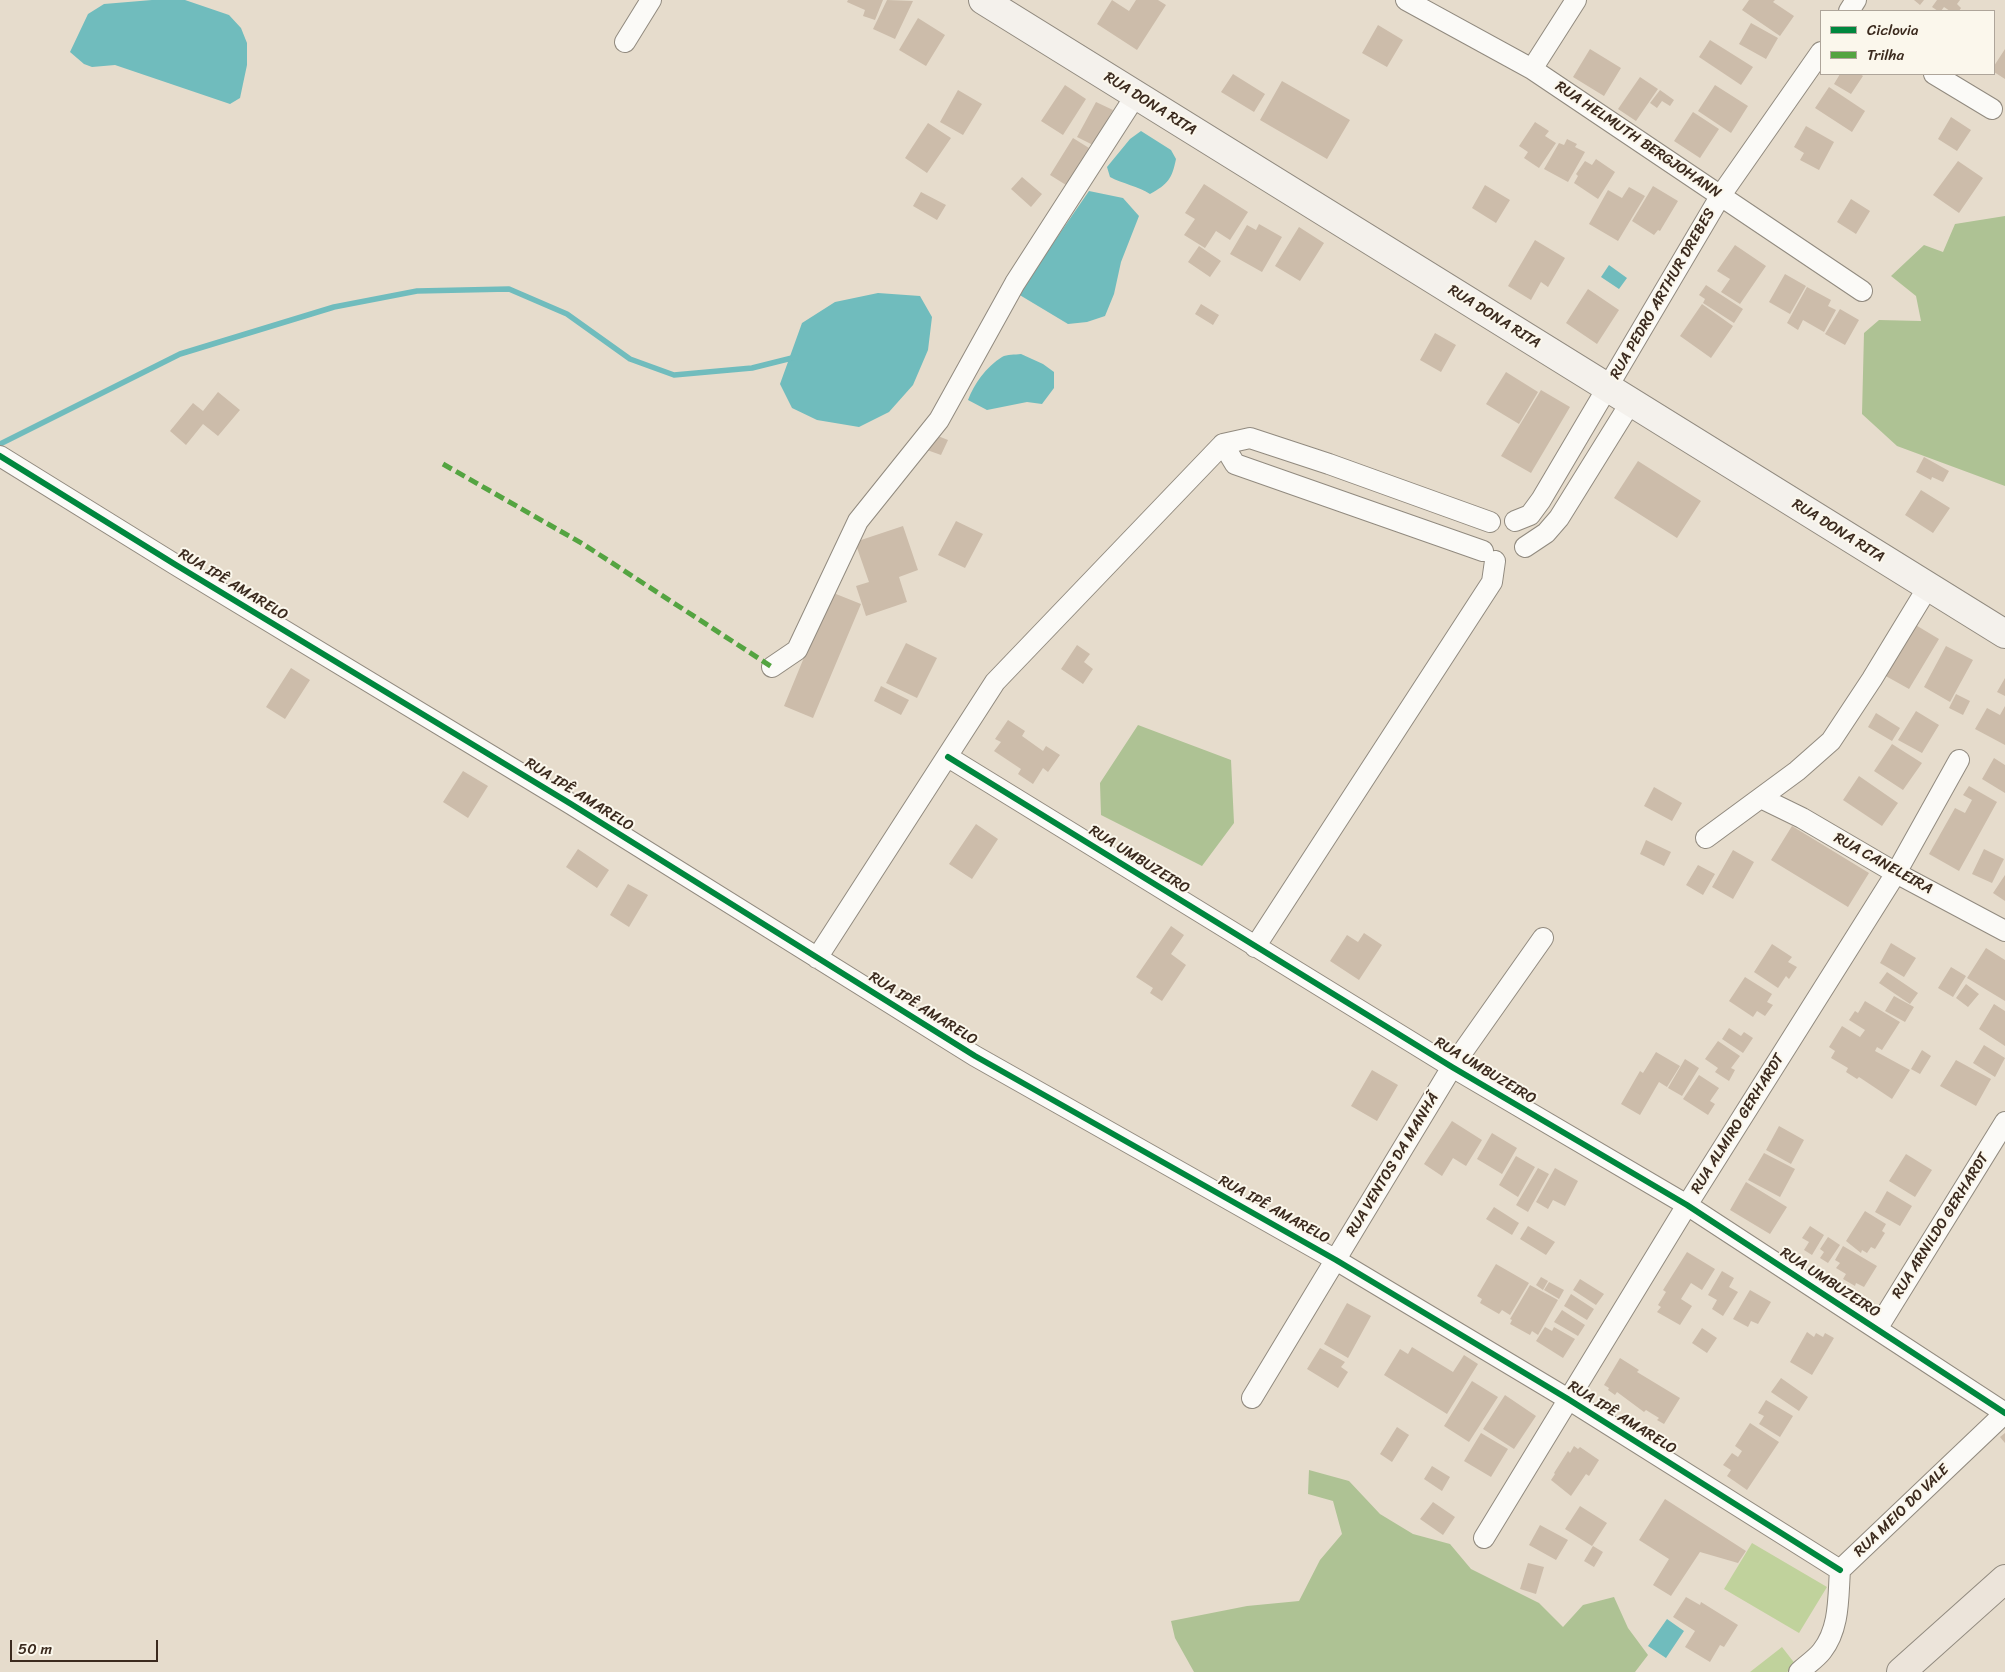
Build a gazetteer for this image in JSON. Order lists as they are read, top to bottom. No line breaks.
{"streets":{"main road":["RUA DONA RITA"],"street":["RUA HELMUTH BERGJOHANN","RUA PEDRO ARTHUR DREBES","RUA IPÊ AMARELO","RUA UMBUZEIRO","RUA CANELEIRA","RUA ALMIRO GERHARDT","RUA VENTOS DA MANHÃ","RUA ARNILDO GERHARDT","RUA MEIO DO VALE"]},"crossings":[["RUA DONA RITA","RUA PEDRO ARTHUR DREBES"],["RUA HELMUTH BERGJOHANN","RUA PEDRO ARTHUR DREBES"],["RUA IPÊ AMARELO","RUA ALMIRO GERHARDT"],["RUA IPÊ AMARELO","RUA VENTOS DA MANHÃ"],["RUA IPÊ AMARELO","RUA MEIO DO VALE"],["RUA UMBUZEIRO","RUA ALMIRO GERHARDT"],["RUA UMBUZEIRO","RUA VENTOS DA MANHÃ"],["RUA UMBUZEIRO","RUA ARNILDO GERHARDT"],["RUA UMBUZEIRO","RUA MEIO DO VALE"],["RUA CANELEIRA","RUA ALMIRO GERHARDT"]],"legend":["Ciclovia","Trilha"],"scale_bar":"50 m"}
